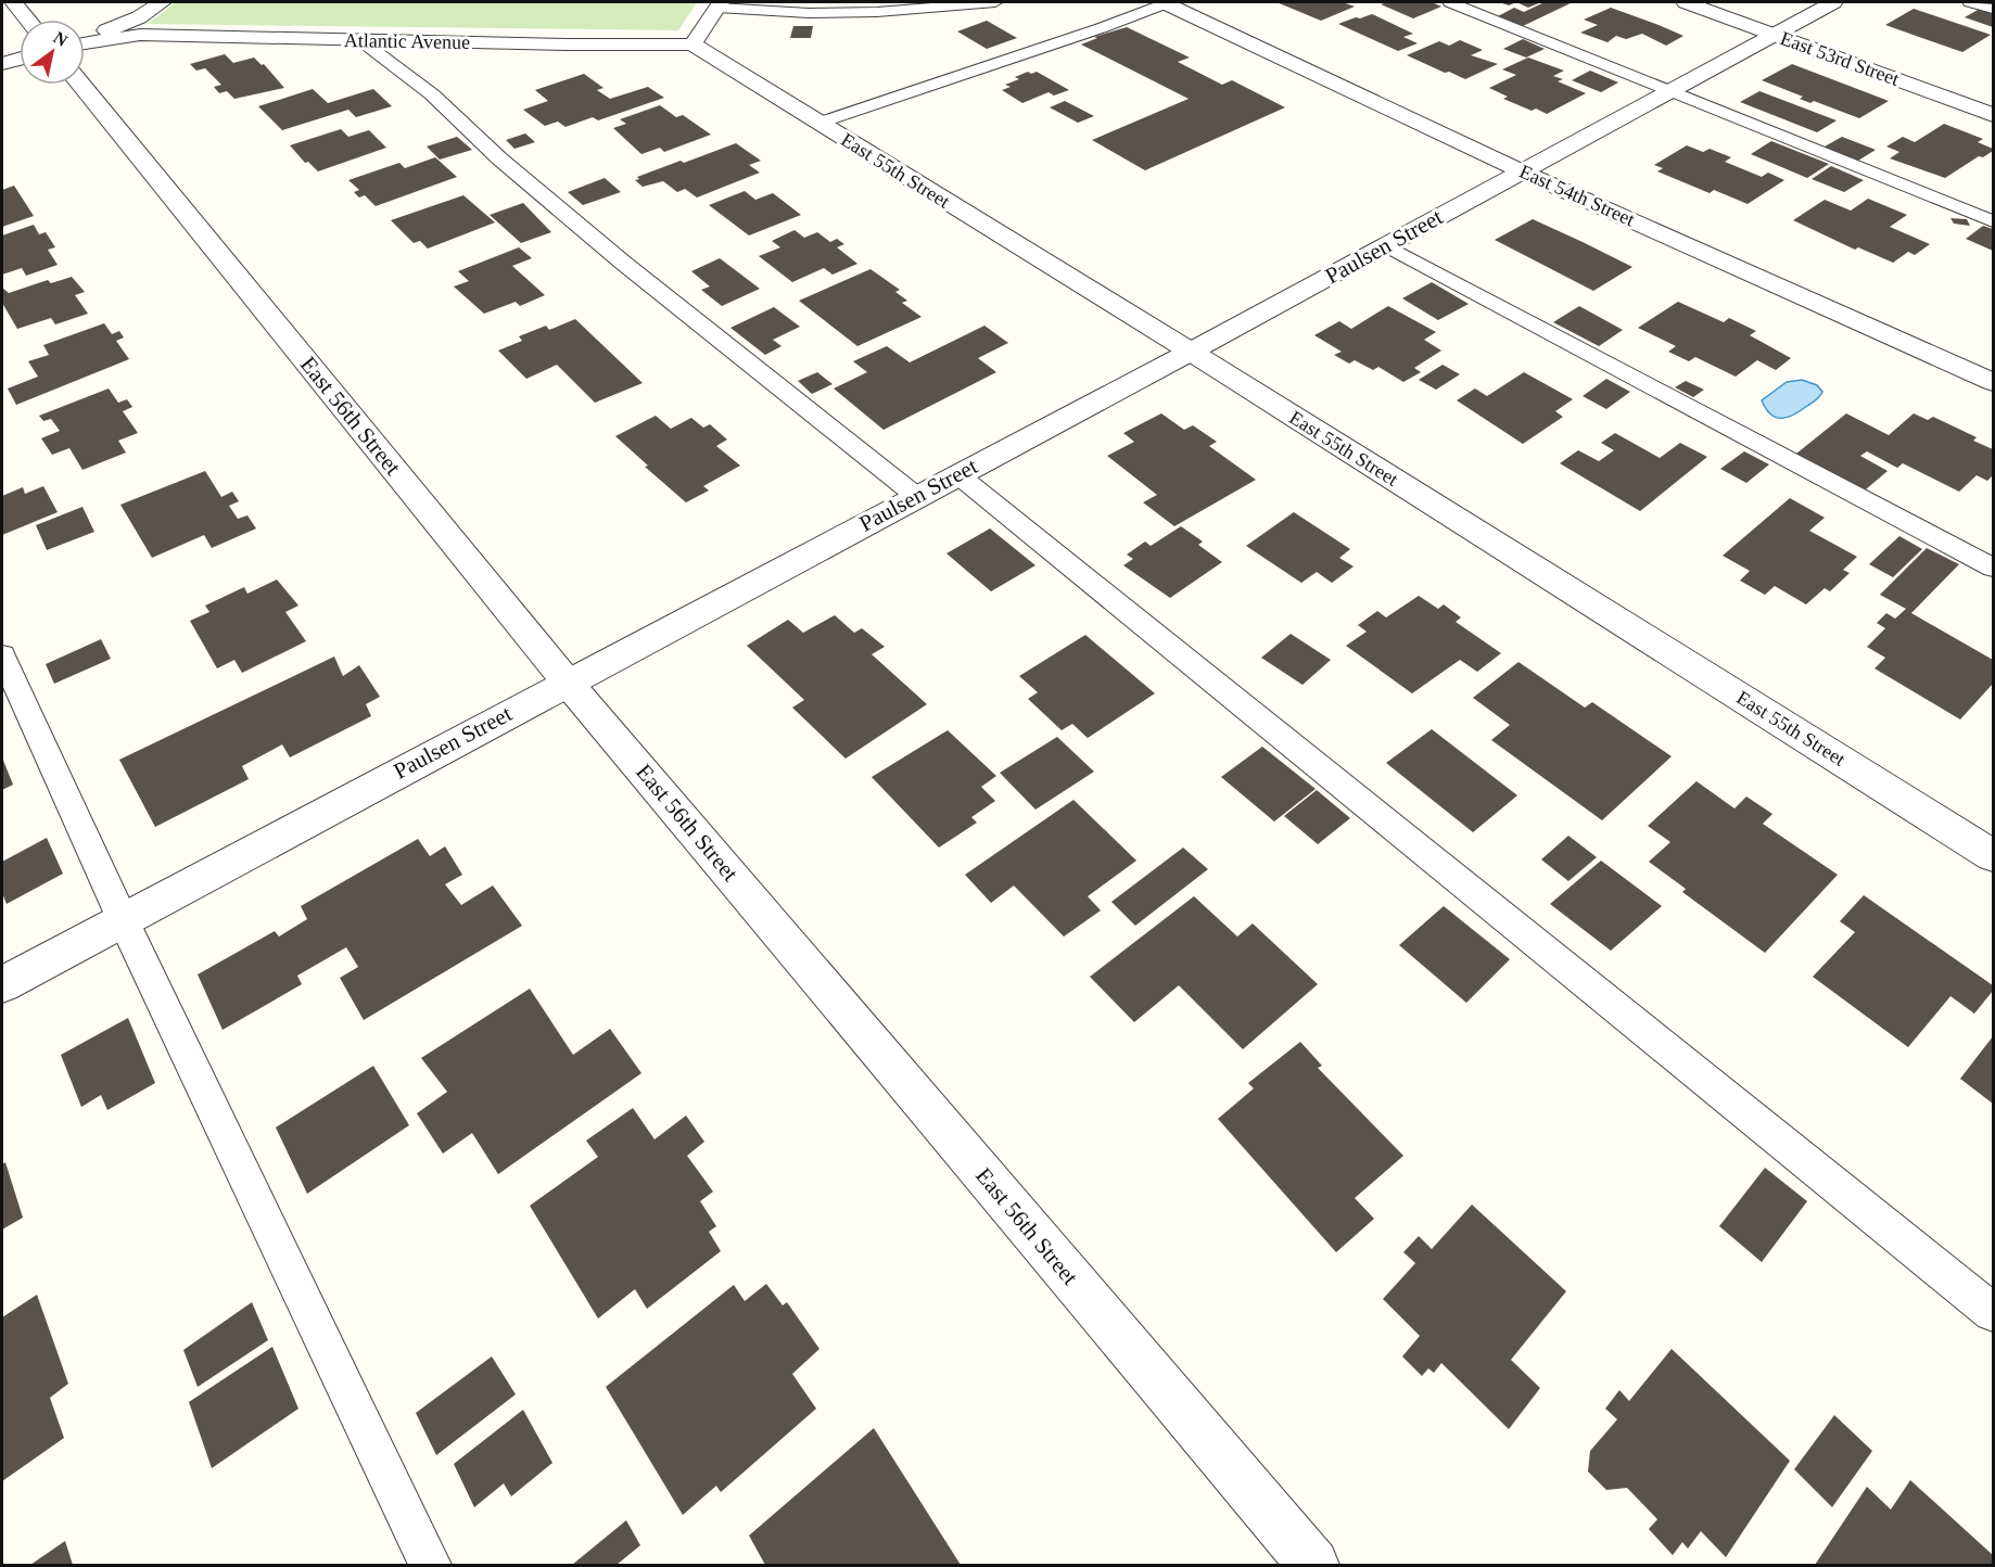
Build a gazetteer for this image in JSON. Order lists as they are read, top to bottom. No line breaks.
{"streets":{"street":["Atlantic Avenue","East 53rd Street","East 55th Street","East 54th Street","Paulsen Street","East 56th Street"]},"crossings":[["Atlantic Avenue","East 55th Street"],["East 53rd Street","Paulsen Street"],["East 55th Street","Paulsen Street"],["East 54th Street","Paulsen Street"],["Paulsen Street","East 56th Street"]],"north":"top right"}
